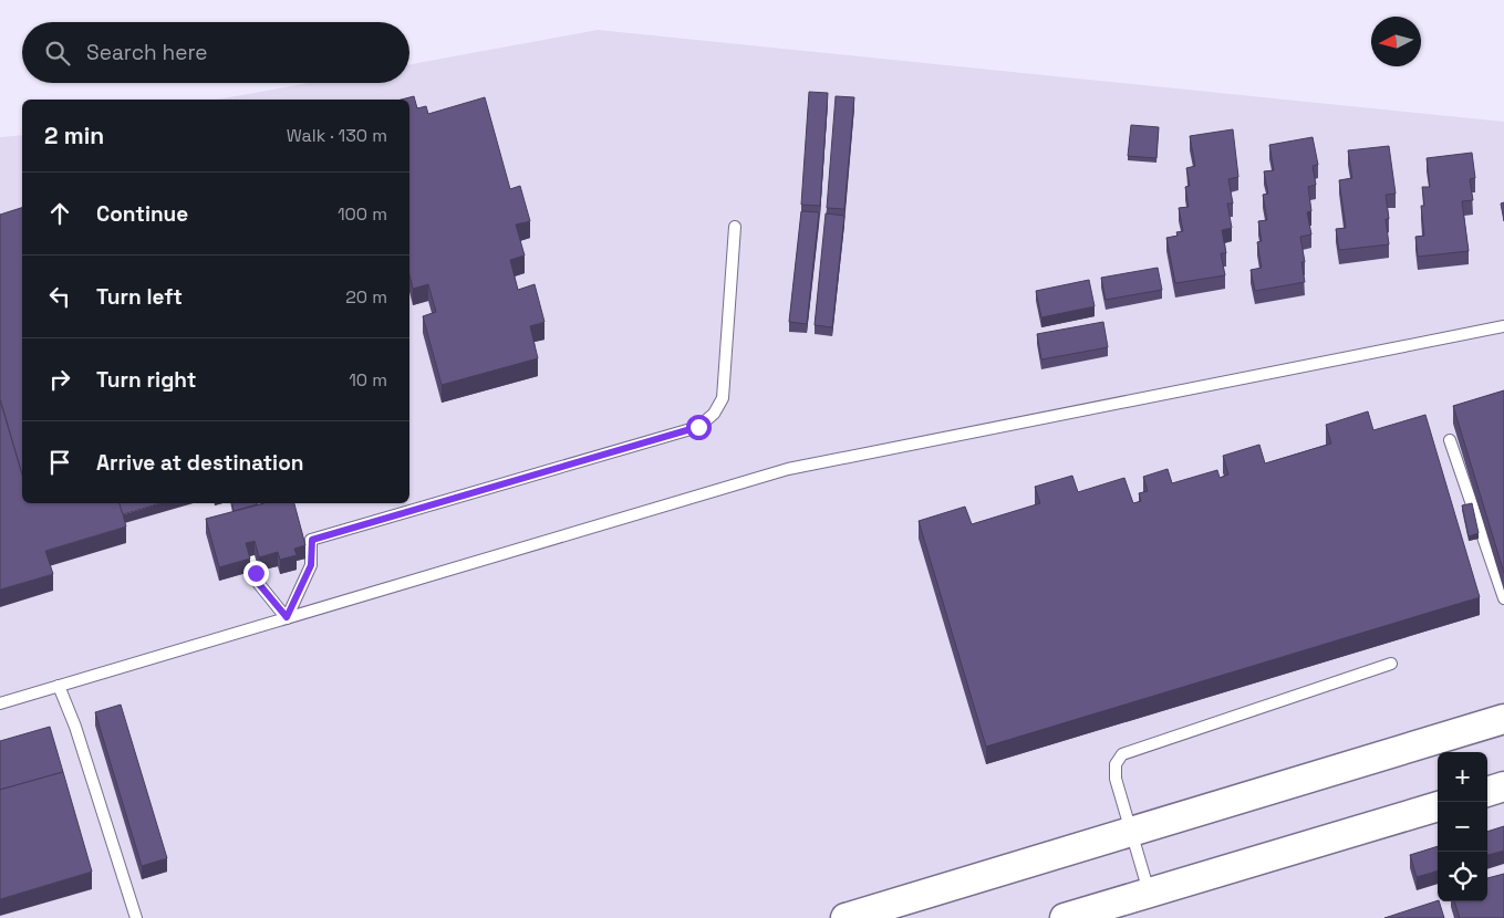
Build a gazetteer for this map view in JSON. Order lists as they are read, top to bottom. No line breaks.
{"north":"left","page":{"search":"Search here","heading":["2 min","Walk · 130 m"],"list":[["Continue","100 m"],["Turn left","20 m"],["Turn right","10 m"],"Arrive at destination"],"map_buttons":["+","−"]}}
